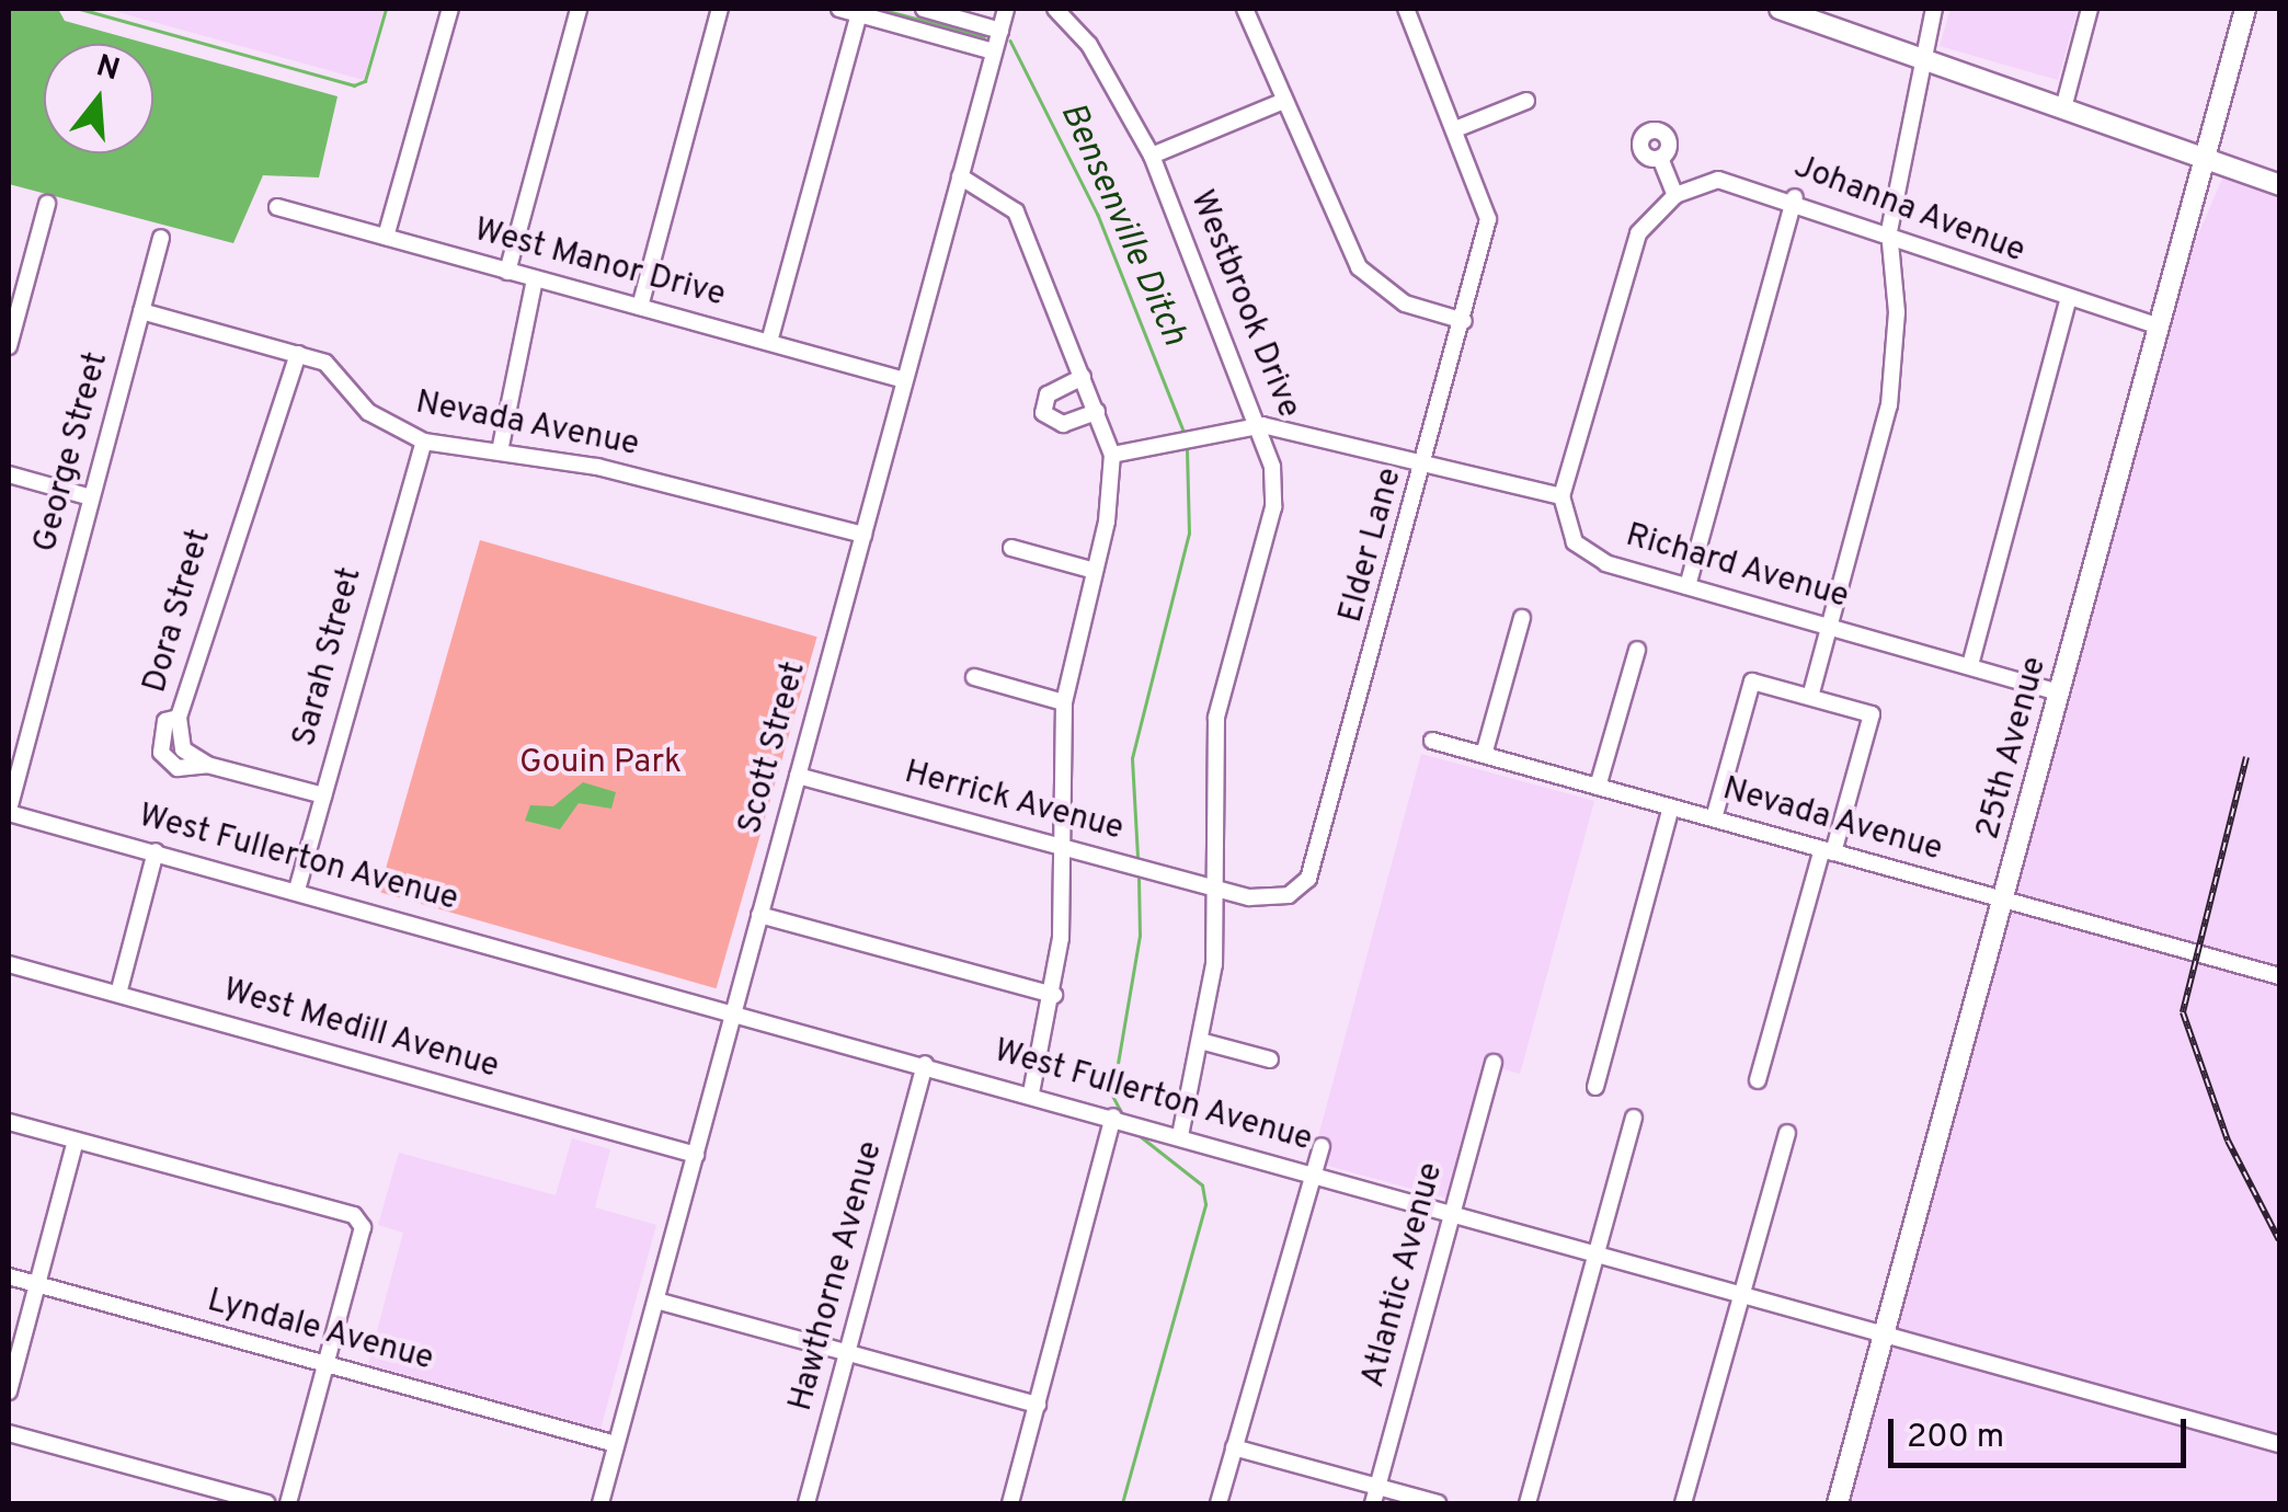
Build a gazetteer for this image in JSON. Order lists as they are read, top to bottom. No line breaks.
{"streets":{"main road":["25th Avenue"],"street":["Johanna Avenue","West Manor Drive","Westbrook Drive","Nevada Avenue","George Street","Elder Lane","Richard Avenue","Dora Street","Sarah Street","Scott Street","Herrick Avenue","West Fullerton Avenue","West Medill Avenue","Atlantic Avenue","Hawthorne Avenue","Lyndale Avenue"]},"crossings":[["Johanna Avenue","25th Avenue"],["West Manor Drive","Scott Street"],["Westbrook Drive","Elder Lane"],["Westbrook Drive","Herrick Avenue"],["Westbrook Drive","West Fullerton Avenue"],["Nevada Avenue","George Street"],["Nevada Avenue","Dora Street"],["Nevada Avenue","Sarah Street"],["Nevada Avenue","Scott Street"],["Nevada Avenue","25th Avenue"],["George Street","West Fullerton Avenue"],["Elder Lane","Herrick Avenue"],["Richard Avenue","25th Avenue"],["Dora Street","Sarah Street"],["Sarah Street","West Fullerton Avenue"],["Scott Street","Herrick Avenue"],["Scott Street","West Fullerton Avenue"],["Scott Street","West Medill Avenue"],["Scott Street","Lyndale Avenue"],["25th Avenue","West Fullerton Avenue"],["West Fullerton Avenue","Atlantic Avenue"],["West Fullerton Avenue","Hawthorne Avenue"]],"water":["Bensenville Ditch"],"parks":["Gouin Park"],"scale_bar":"200 m","north":"top"}
